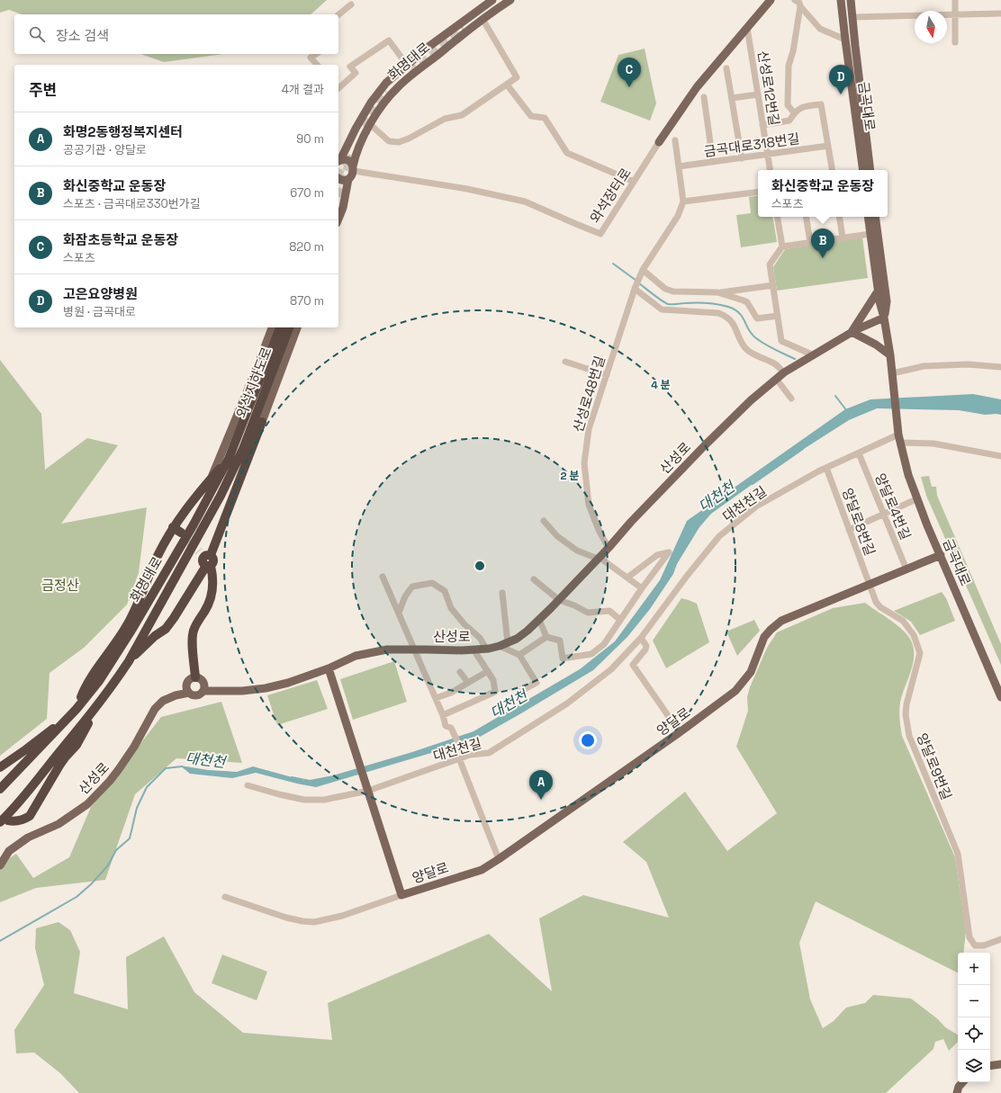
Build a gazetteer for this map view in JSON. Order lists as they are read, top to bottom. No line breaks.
{"streets":{"highway":["화명대로","와석지하도로"],"main road":["금곡대로","와석장터로","산성로","양달로"],"street":["산성로12번길","금곡대로318번길","산성로48번길","대천천길","양달로4번길","양달로8번길","양달로9번길"]},"crossings":[["화명대로","와석장터로"],["화명대로","와석지하도로"],["산성로12번길","금곡대로318번길"],["산성로12번길","와석장터로"],["금곡대로","대천천길"],["금곡대로","양달로"],["산성로48번길","산성로"],["산성로","대천천길"],["산성로","양달로"],["대천천길","양달로4번길"],["대천천길","양달로8번길"],["대천천길","양달로"],["양달로4번길","양달로"],["양달로8번길","양달로"],["양달로8번길","양달로9번길"],["양달로","양달로9번길"]],"water":["대천천"],"parks":["금정산"],"north":"bottom","page":{"search":"장소 검색","pins":["C","D","B","A"],"heading":["주변","4개 결과"],"list":[{"mark":"A","name":"화명2동행정복지센터","note":"공공기관 · 양달로","value":"90 m"},{"mark":"B","name":"화신중학교 운동장","note":"스포츠 · 금곡대로330번가길","value":"670 m"},{"mark":"C","name":"화잠초등학교 운동장","note":"스포츠","value":"820 m"},{"mark":"D","name":"고은요양병원","note":"병원 · 금곡대로","value":"870 m"}],"popup":["화신중학교 운동장","스포츠"],"map_buttons":["+","−"]},"rings":["4 분","2 분"]}
